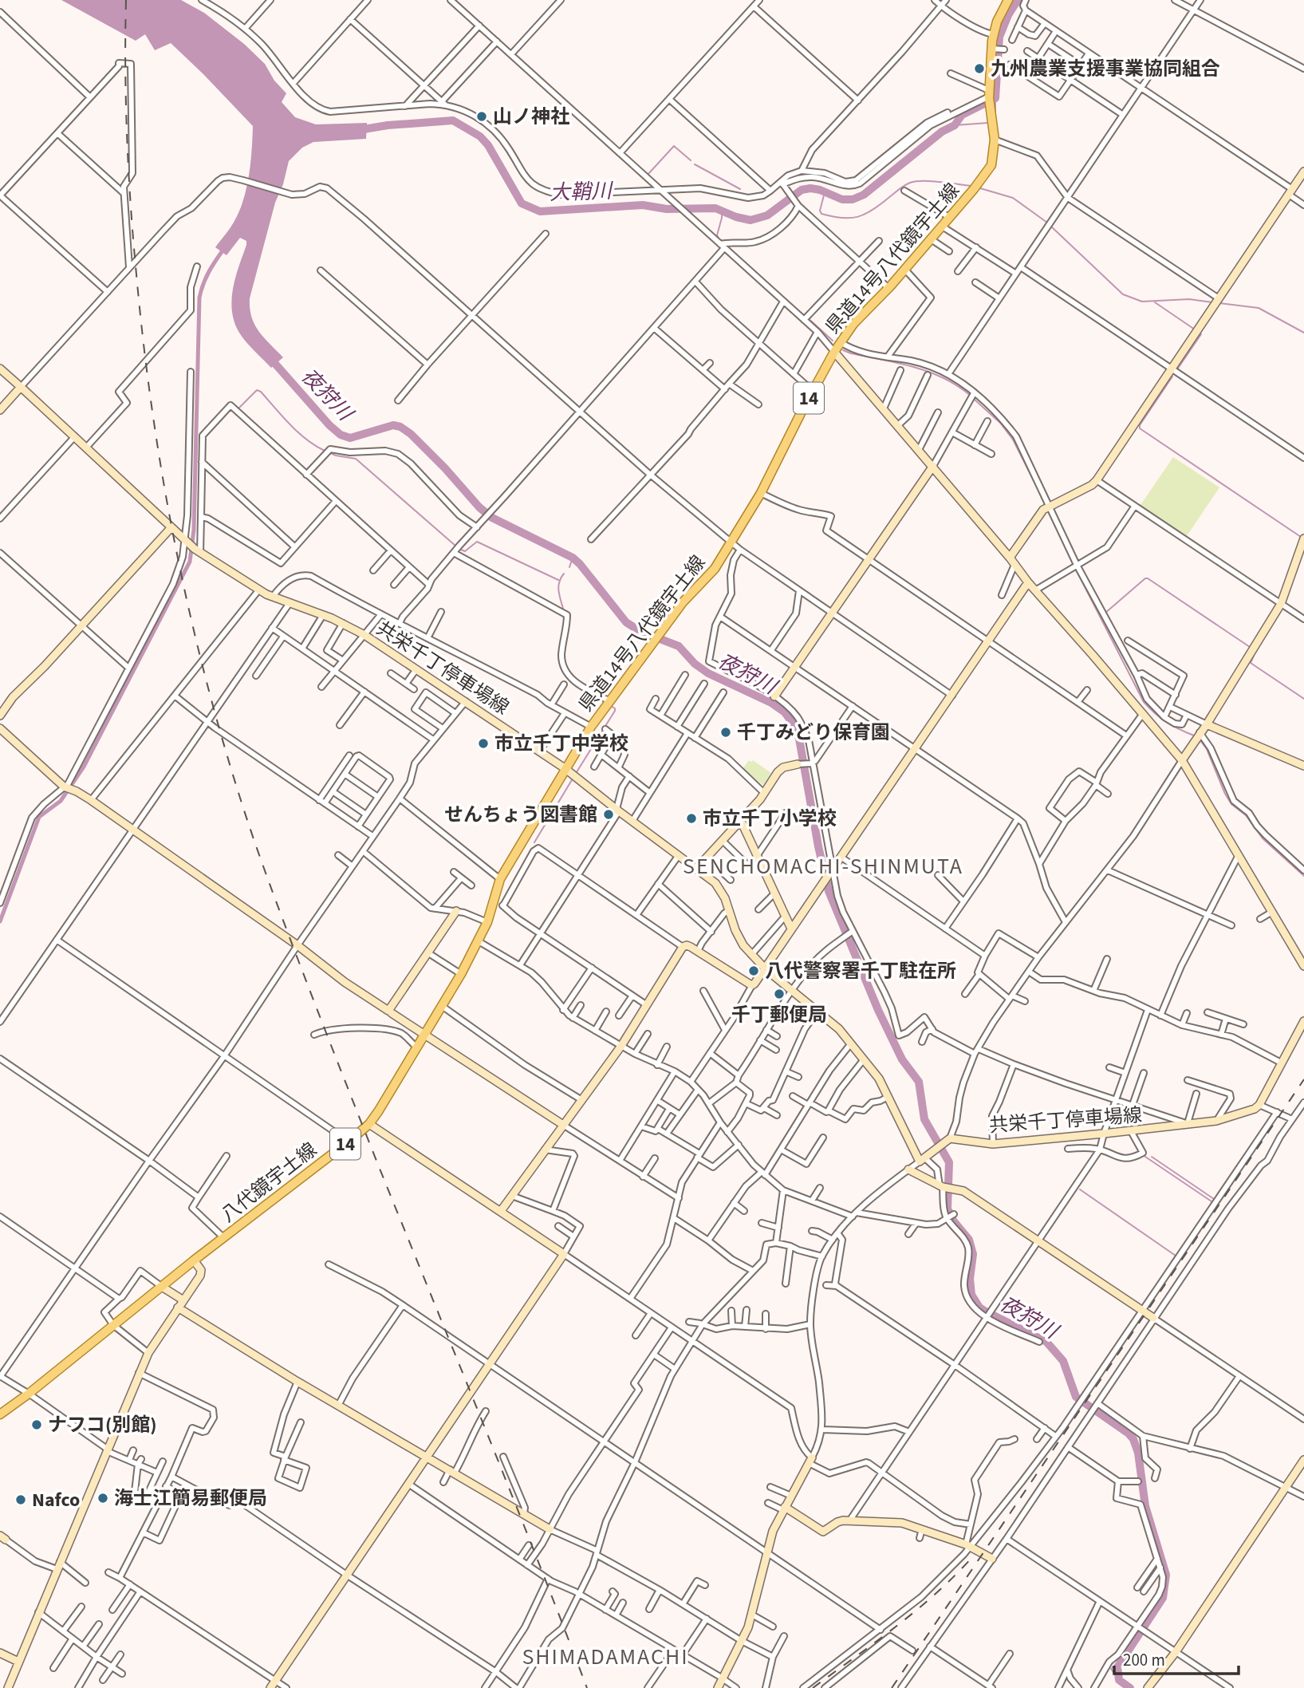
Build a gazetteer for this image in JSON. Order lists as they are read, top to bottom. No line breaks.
{"streets":{"main road":["県道14号八代鏡宇土線","14","八代鏡宇土線"],"street":["共栄千丁停車場線"]},"crossings":[["県道14号八代鏡宇土線","共栄千丁停車場線"],["県道14号八代鏡宇土線","八代鏡宇土線"],["共栄千丁停車場線","八代鏡宇土線"]],"districts":["SENCHOMACHI-SHINMUTA","SHIMADAMACHI"],"water":["大鞘川","夜狩川"],"places":["九州農業支援事業協同組合","山ノ神社","千丁みどり保育園","市立千丁中学校","せんちょう図書館","市立千丁小学校","八代警察署千丁駐在所","千丁郵便局","ナフコ(別館)","海士江簡易郵便局","Nafco"],"scale_bar":"200 m"}
